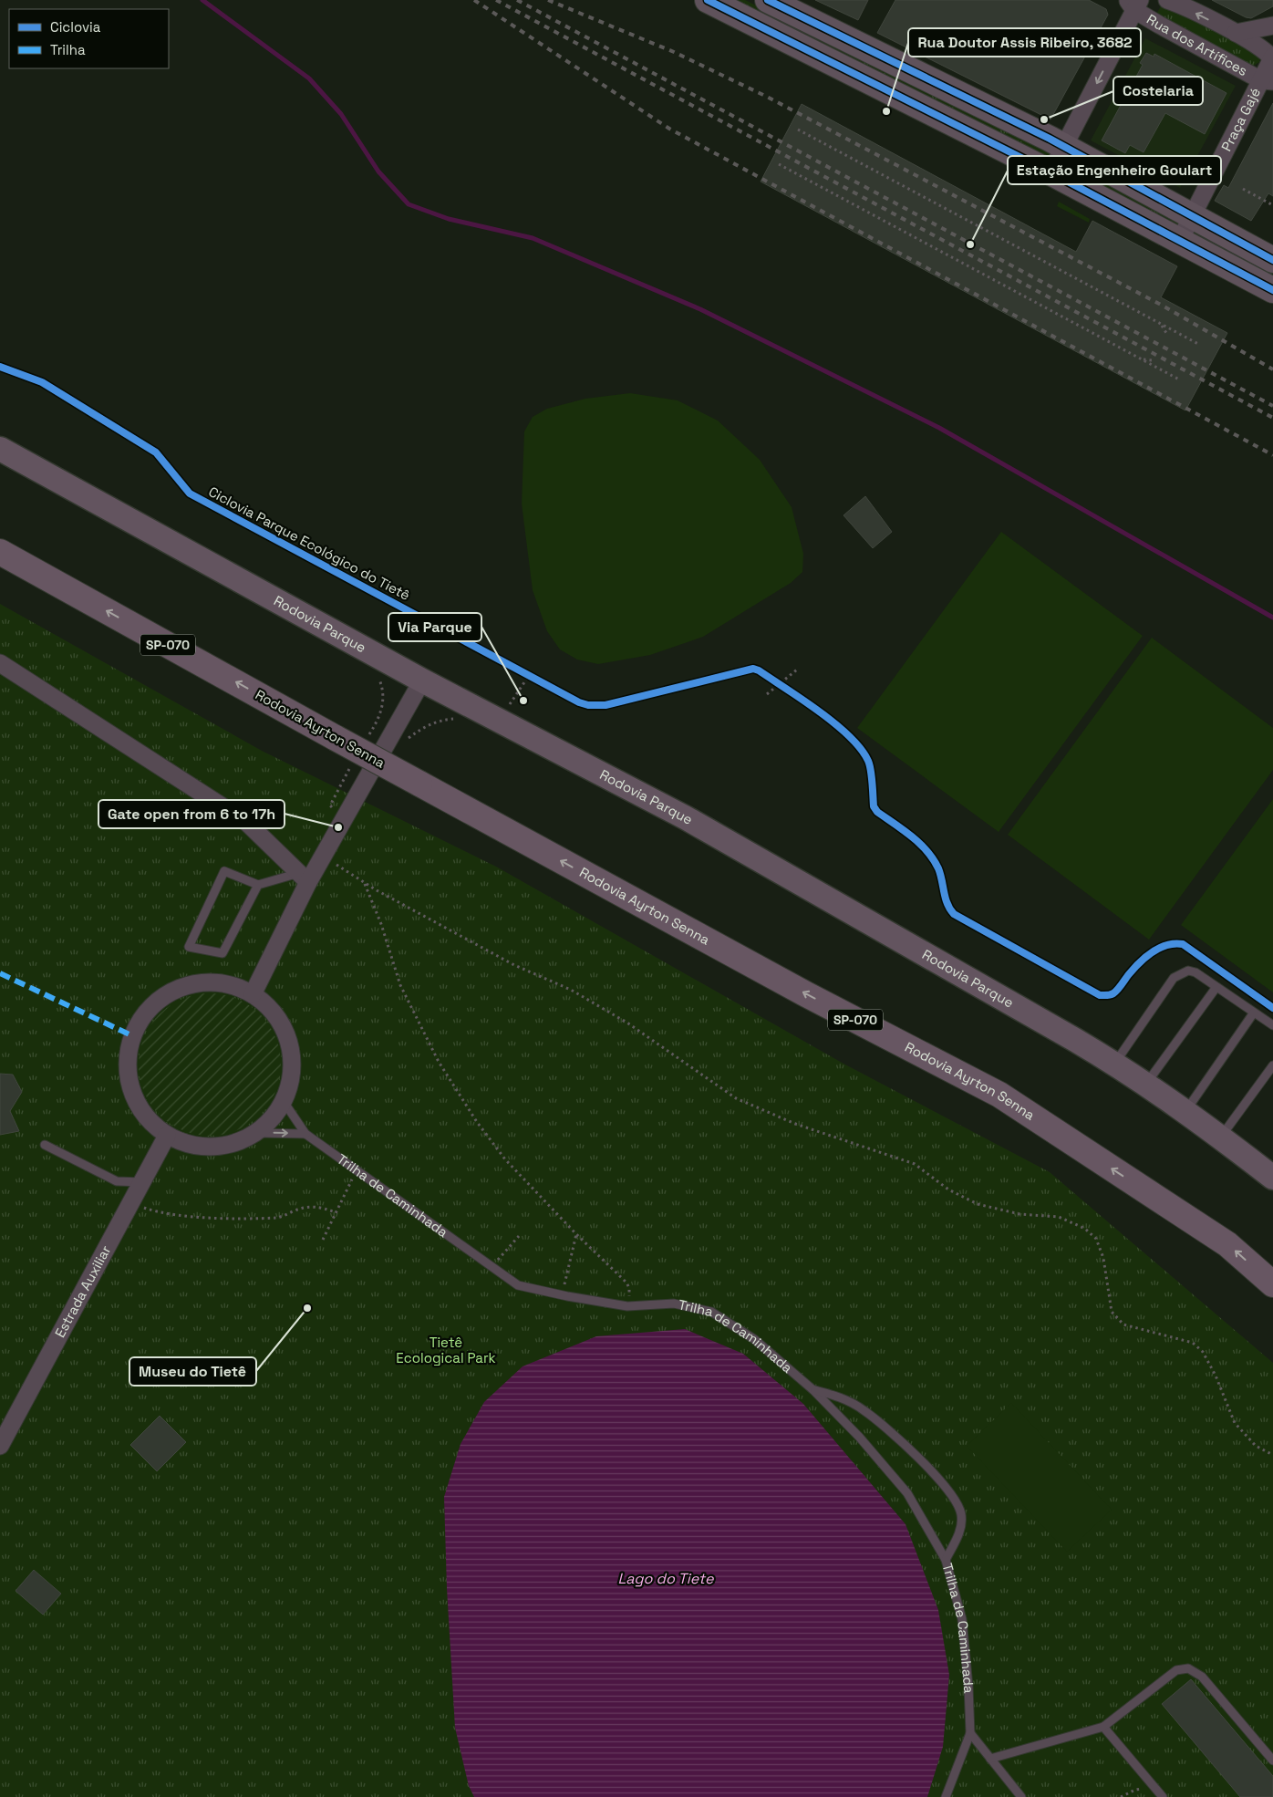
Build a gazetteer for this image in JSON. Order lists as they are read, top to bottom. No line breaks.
{"streets":{"highway":["SP-070","Rodovia Ayrton Senna"],"street":["Rua dos Artífices","Praça Gajé","Rodovia Parque","Estrada Auxiliar"],"lane":["Trilha de Caminhada"],"cycle path":["Ciclovia Parque Ecológico do Tietê"]},"crossings":[["Rua dos Artífices","Praça Gajé"]],"one_way":["Rodovia Ayrton Senna"],"water":["Lago do Tiete"],"parks":["Tietê Ecological Park"],"places":["Rua Doutor Assis Ribeiro, 3682","Costelaria","Estação Engenheiro Goulart","Via Parque","Gate open from 6 to 17h","Museu do Tietê"],"legend":["Ciclovia","Trilha"]}
